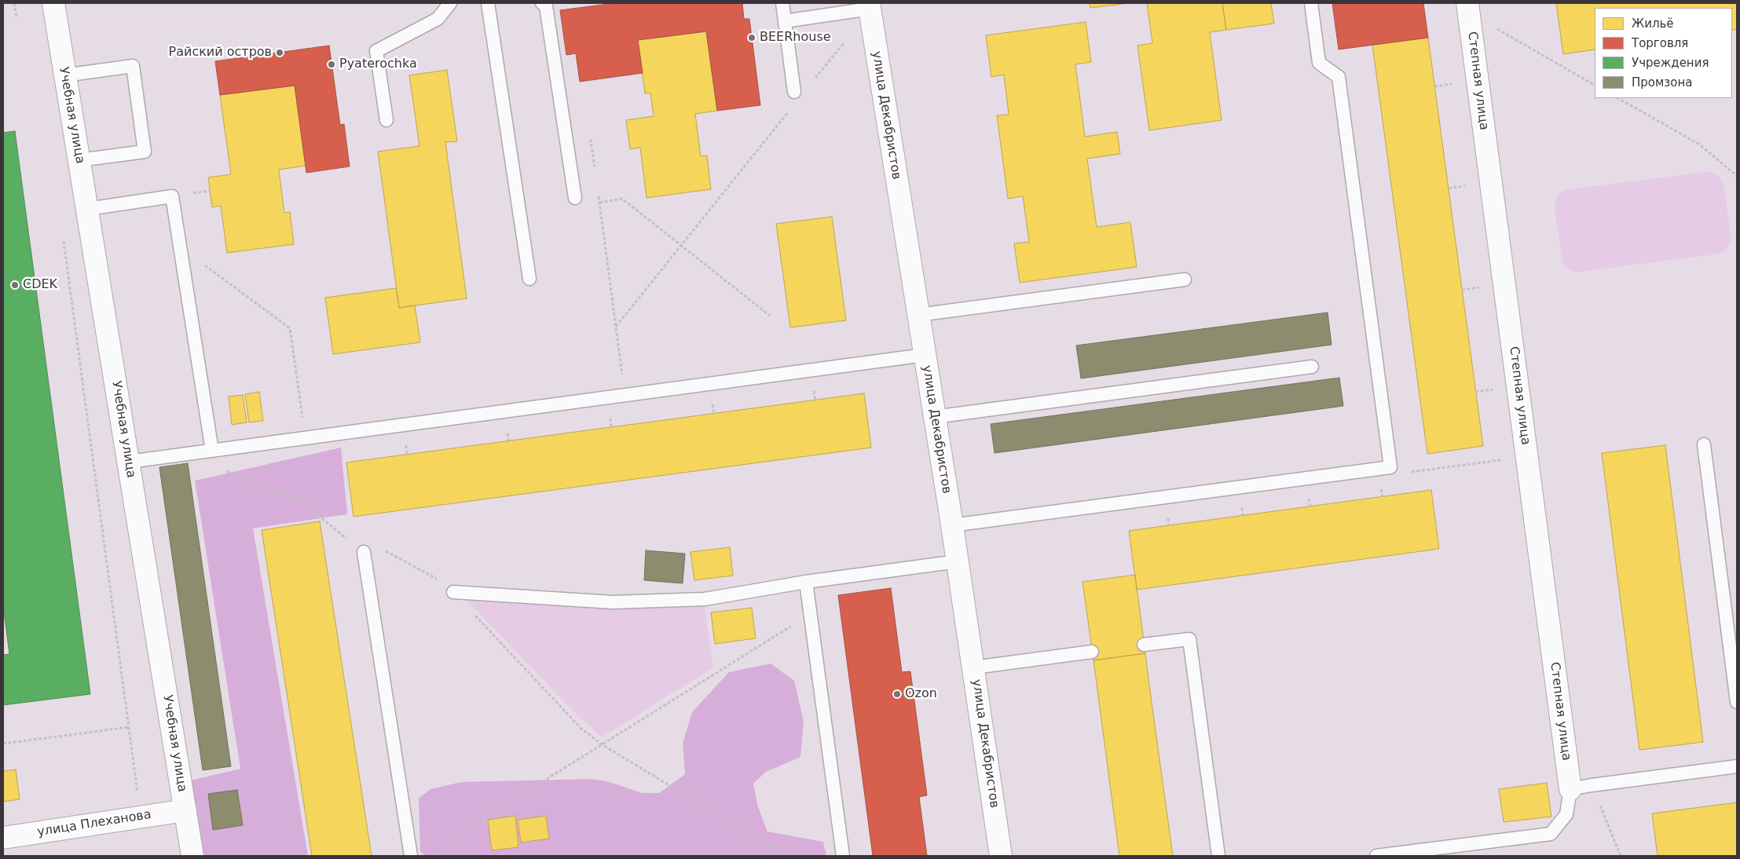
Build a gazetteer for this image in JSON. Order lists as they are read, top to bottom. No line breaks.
{"streets":{"street":["Степная улица","Учебная улица","улица Декабристов","улица Плеханова"]},"crossings":[["Учебная улица","улица Плеханова"]],"places":["BEERhouse","Райский остров","Pyaterochka","CDEK","Ozon"],"legend":["Жильё","Торговля","Учреждения","Промзона"]}
